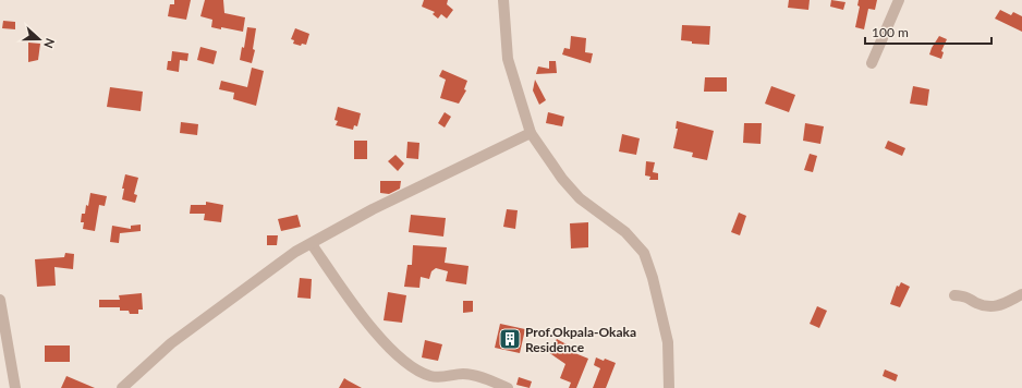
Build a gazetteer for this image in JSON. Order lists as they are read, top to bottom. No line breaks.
{"places":{"building":["Prof.Okpala-Okaka Residence"]},"scale_bar":"100 m","north":"right"}
